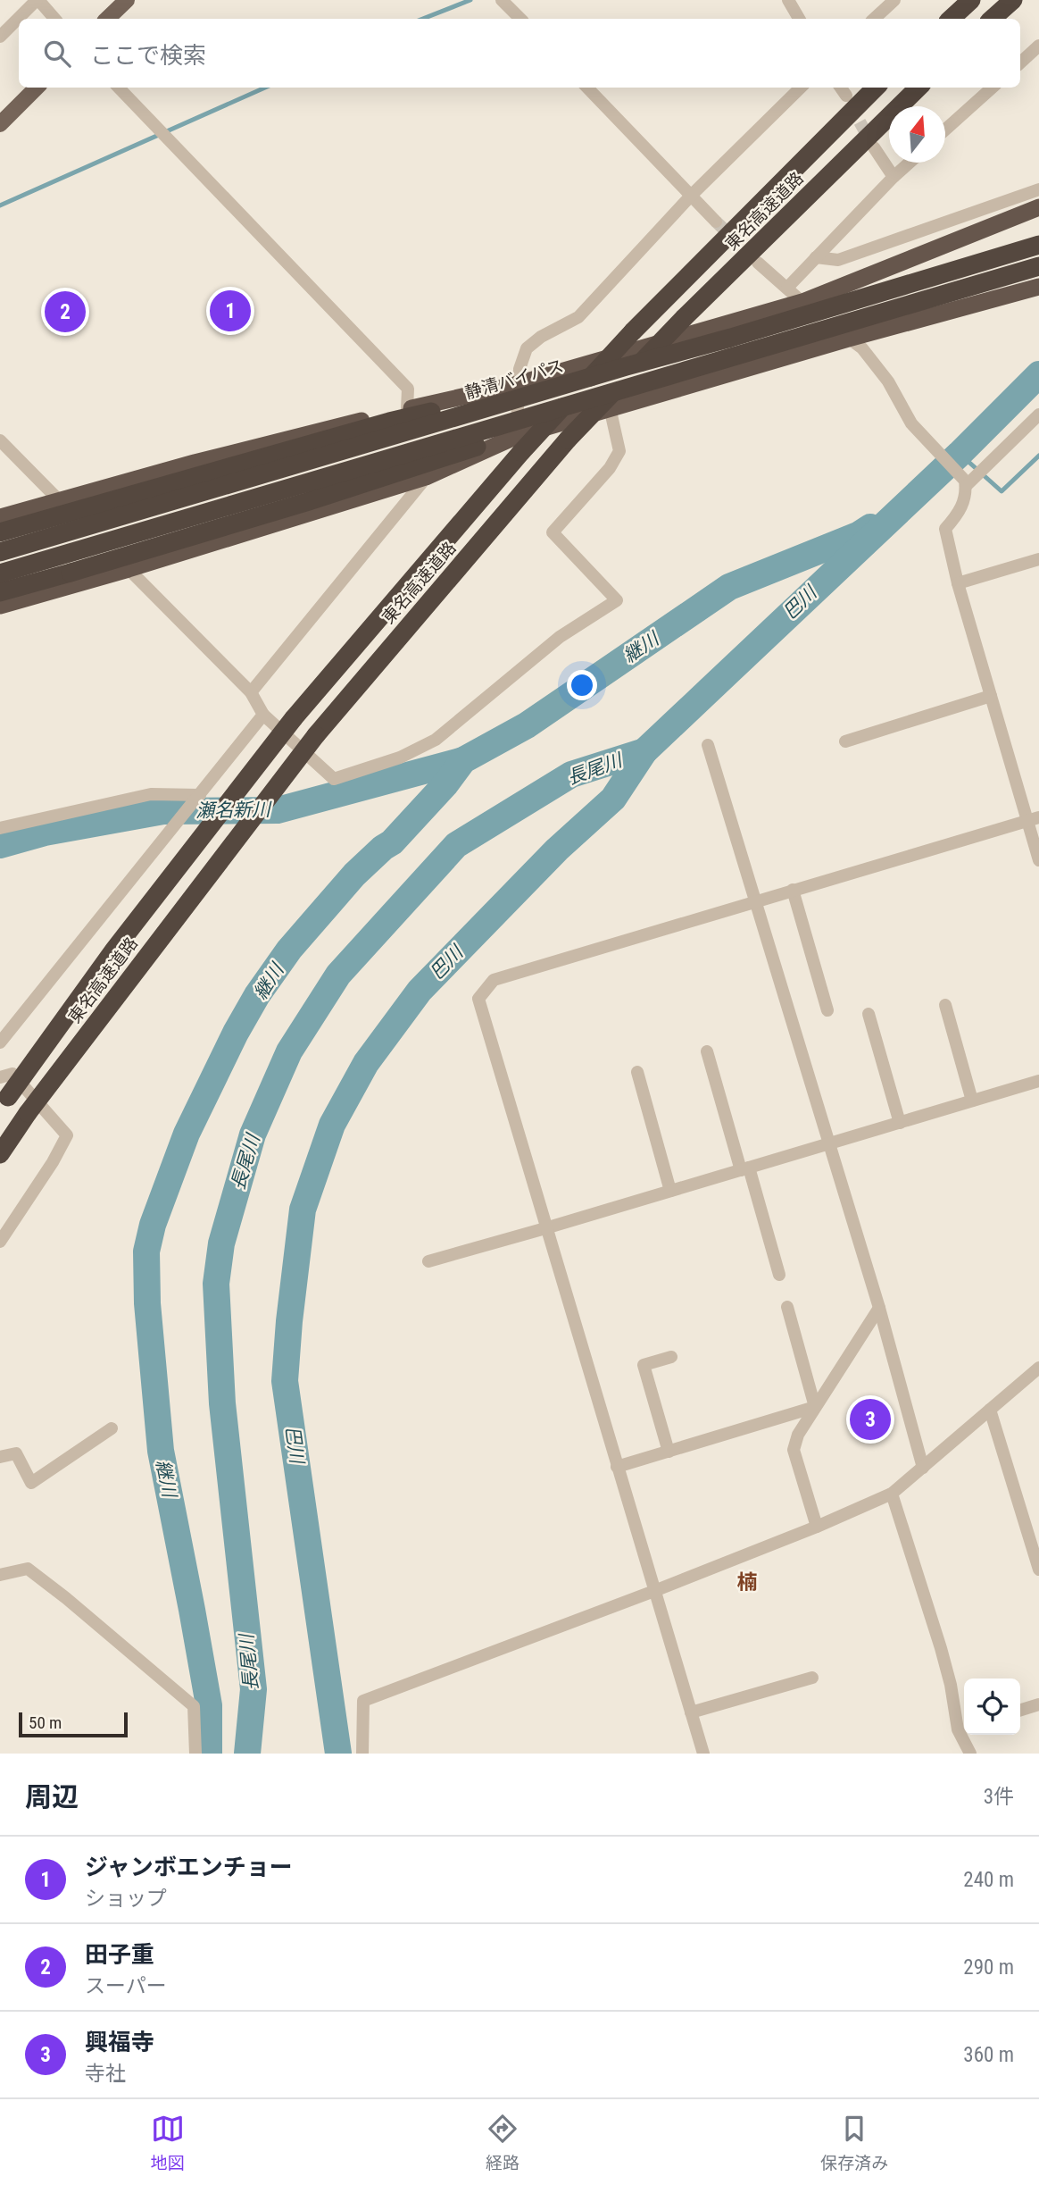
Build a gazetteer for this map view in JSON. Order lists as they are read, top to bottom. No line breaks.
{"streets":{"highway":["東名高速道路","静清バイパス"]},"districts":["楠"],"water":["巴川","継川","長尾川","瀬名新川"],"scale_bar":"50 m","north":"top","page":{"search":"ここで検索","pins":["1","2","3"],"scale":"50 m","heading":["周辺","3件"],"list":[{"mark":"1","name":"ジャンボエンチョー","note":"ショップ","value":"240 m"},{"mark":"2","name":"田子重","note":"スーパー","value":"290 m"},{"mark":"3","name":"興福寺","note":"寺社","value":"360 m"}],"nav":["地図","経路","保存済み"]}}
